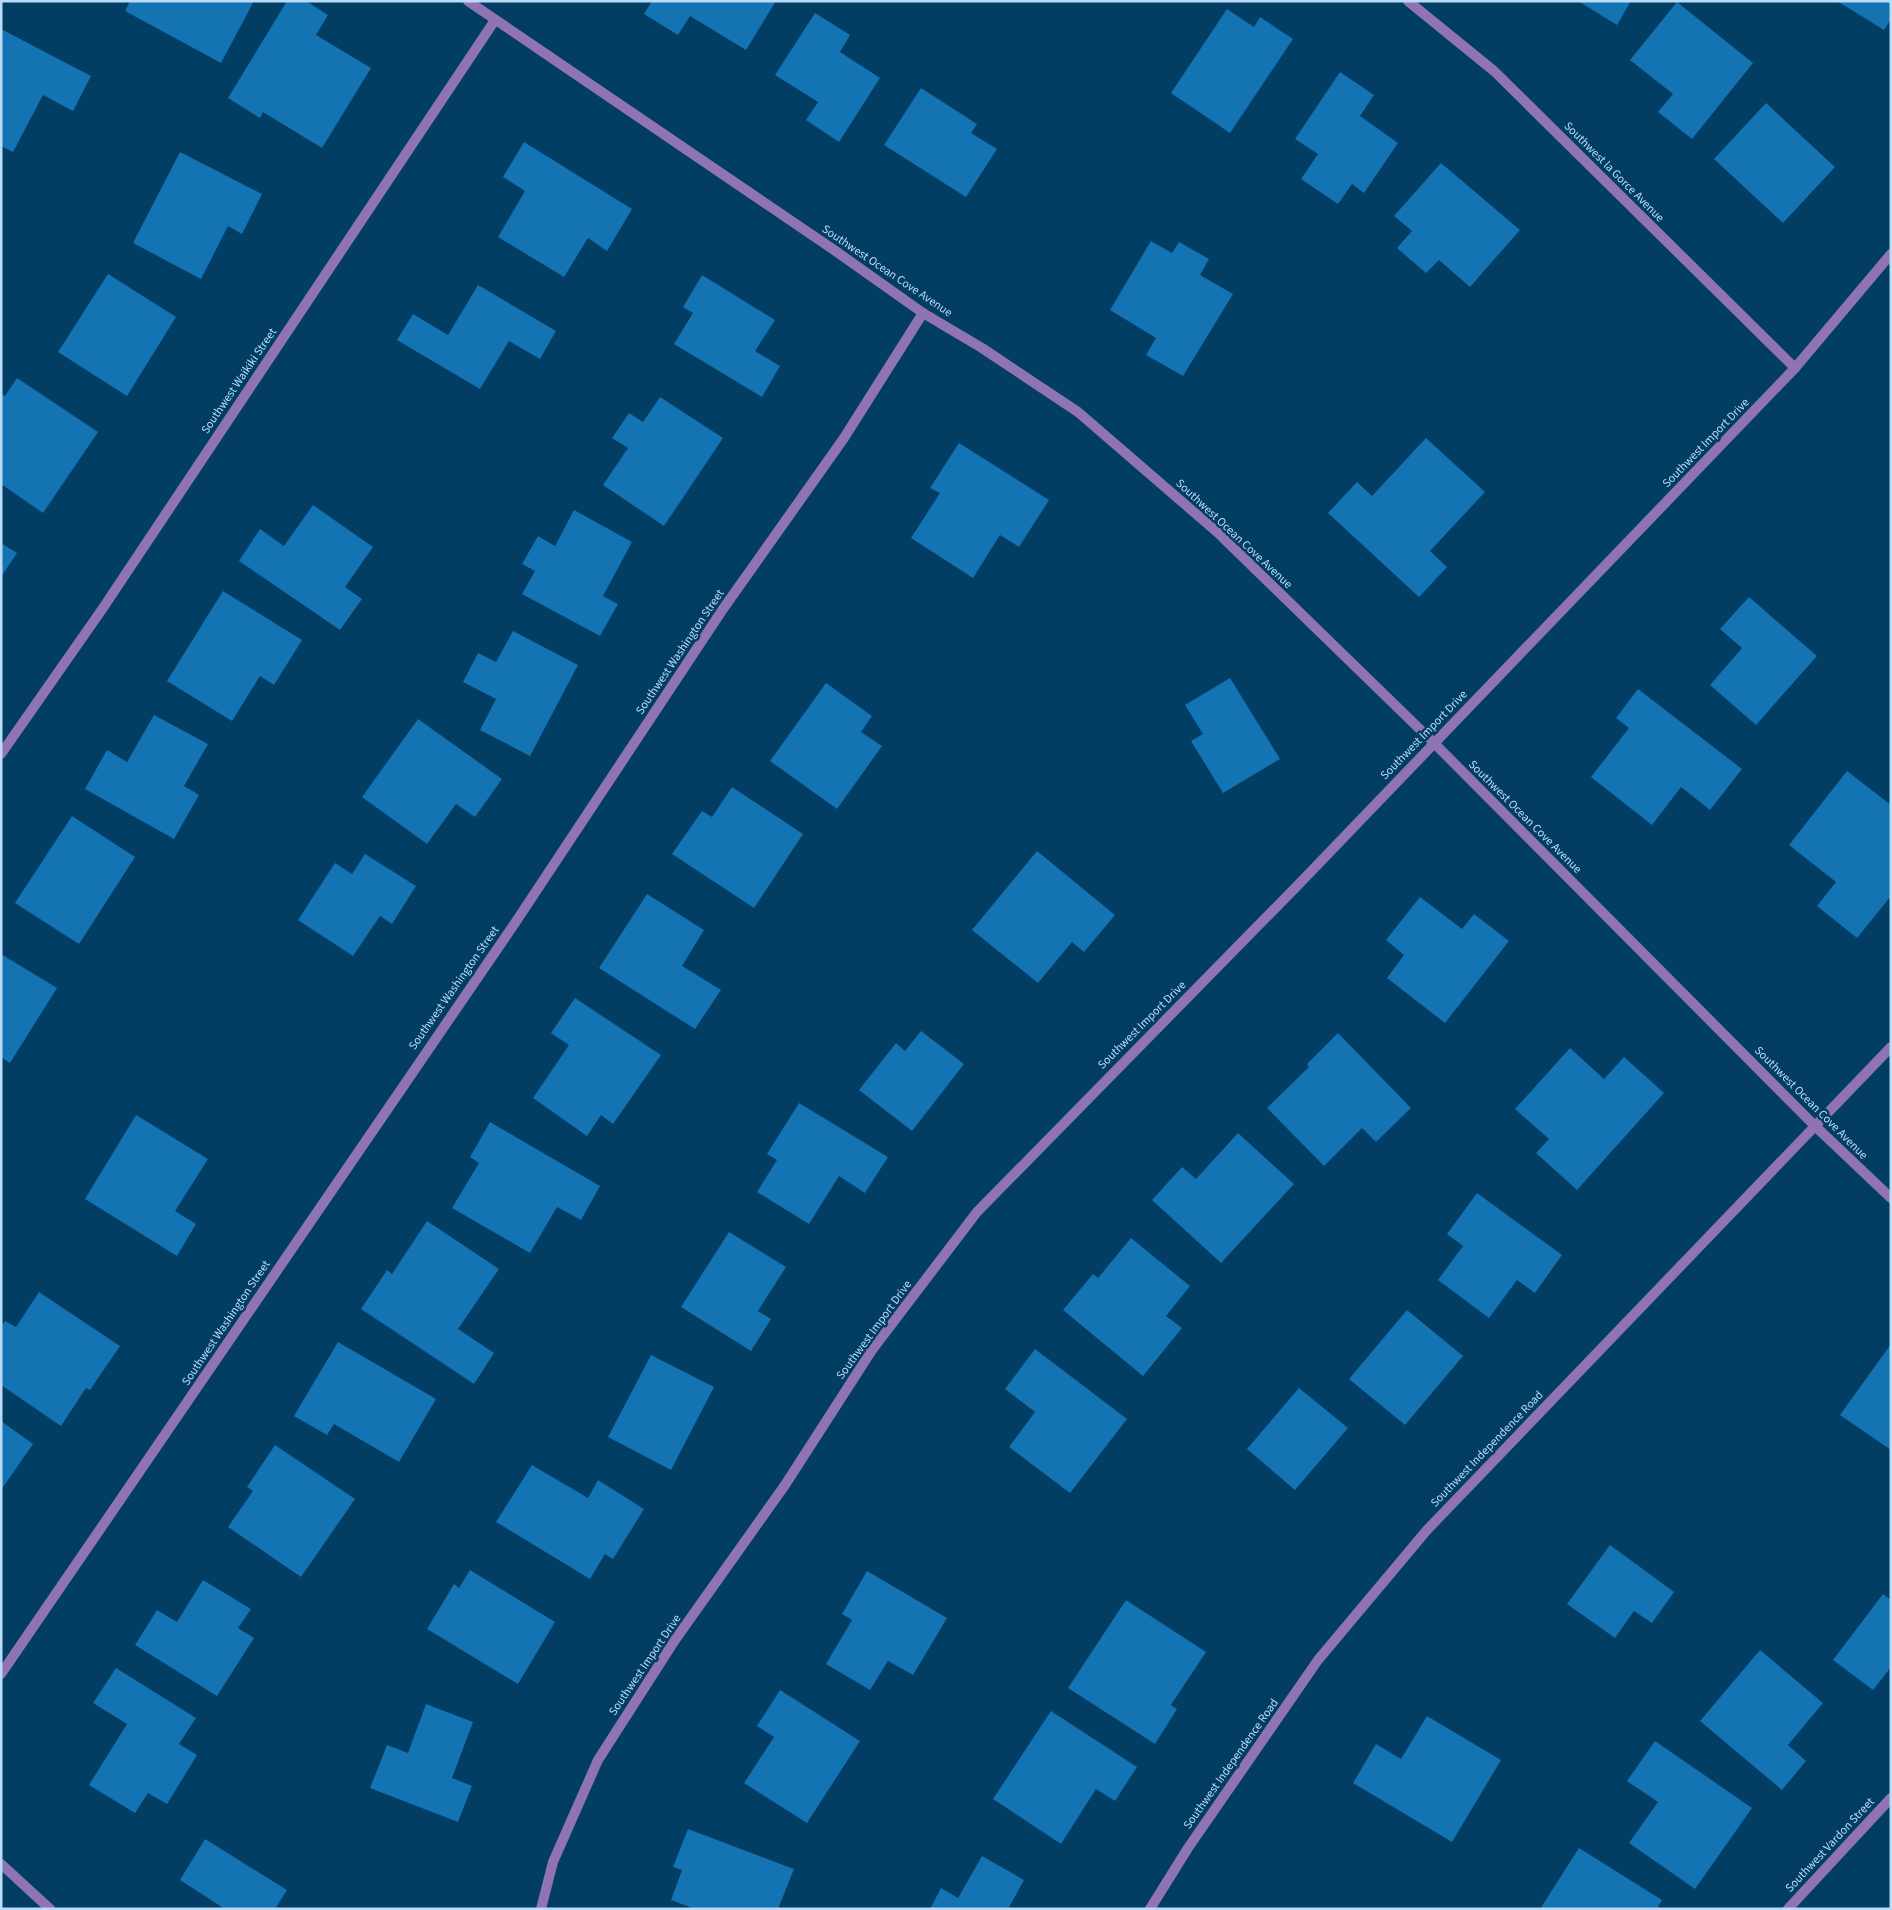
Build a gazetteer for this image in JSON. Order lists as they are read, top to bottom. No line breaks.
{"streets":{"street":["Southwest la Gorce Avenue","Southwest Ocean Cove Avenue","Southwest Waikiki Street","Southwest Import Drive","Southwest Washington Street","Southwest Independence Road","Southwest Vardon Street"]},"crossings":[["Southwest la Gorce Avenue","Southwest Import Drive"],["Southwest Ocean Cove Avenue","Southwest Waikiki Street"],["Southwest Ocean Cove Avenue","Southwest Import Drive"],["Southwest Ocean Cove Avenue","Southwest Washington Street"],["Southwest Ocean Cove Avenue","Southwest Independence Road"]]}
